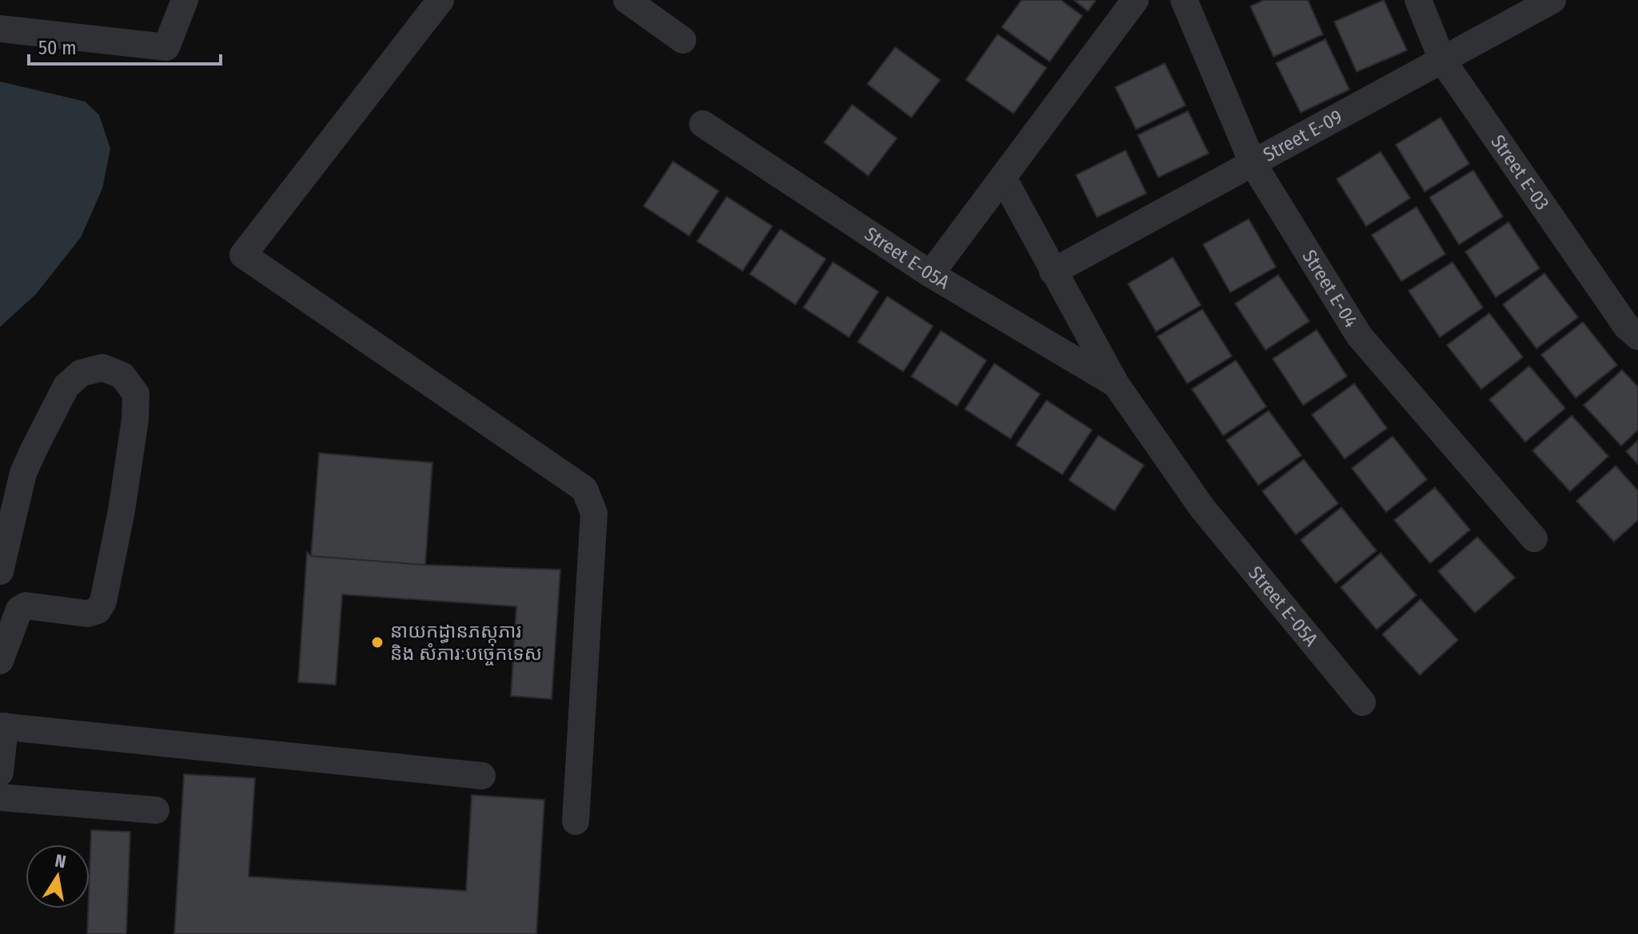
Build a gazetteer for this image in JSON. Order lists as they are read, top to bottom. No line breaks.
{"streets":{"street":["Street E-09","Street E-03","Street E-05A","Street E-04"]},"crossings":[["Street E-09","Street E-03"],["Street E-09","Street E-05A"],["Street E-09","Street E-04"]],"places":["នាយកដ្ធានភស្កុភារ និង សំភារៈបច្ចេកទេស"],"scale_bar":"50 m","north":"top"}
